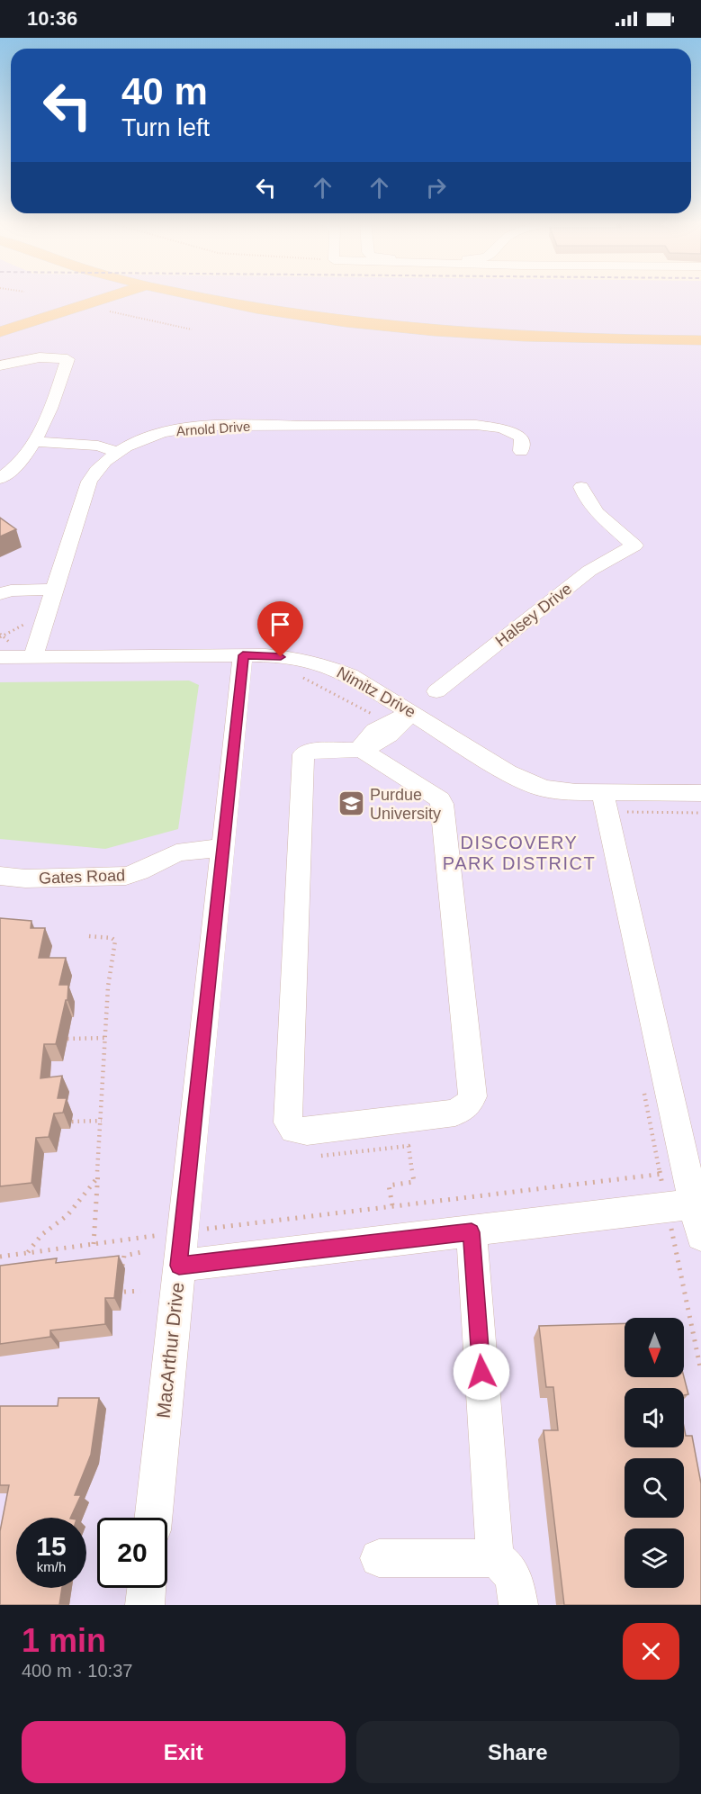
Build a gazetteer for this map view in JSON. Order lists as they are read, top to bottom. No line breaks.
{"streets":{"street":["Arnold Drive","Halsey Drive","Nimitz Drive","Gates Road","MacArthur Drive"]},"crossings":[["Arnold Drive","Nimitz Drive"],["Nimitz Drive","MacArthur Drive"],["Gates Road","MacArthur Drive"]],"districts":["DISCOVERY PARK DISTRICT"],"places":{"school or university":["Purdue University"]},"north":"bottom","page":{"status":"10:36","turn":["40 m","Turn left"],"speed":"15 km/h","limit":"20","heading":["1 min","400 m · 10:37"],"buttons":["Exit","Share"]}}
